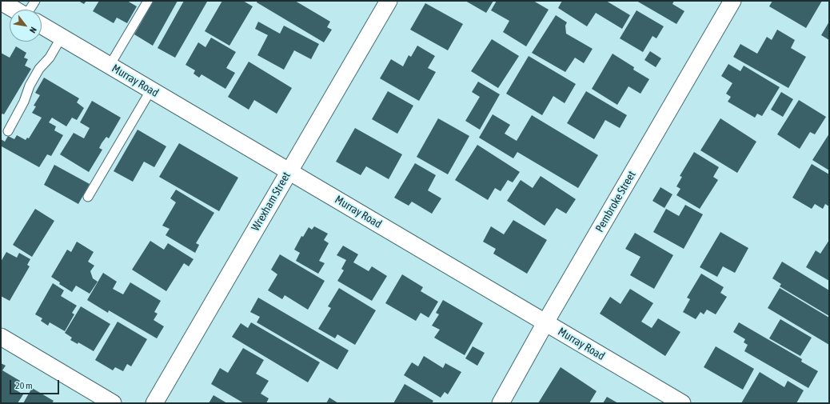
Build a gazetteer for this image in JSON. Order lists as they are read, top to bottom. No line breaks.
{"streets":{"street":["Murray Road","Wrexham Street","Pembroke Street"]},"crossings":[["Murray Road","Wrexham Street"],["Murray Road","Pembroke Street"]],"scale_bar":"20 m","north":"bottom right"}
